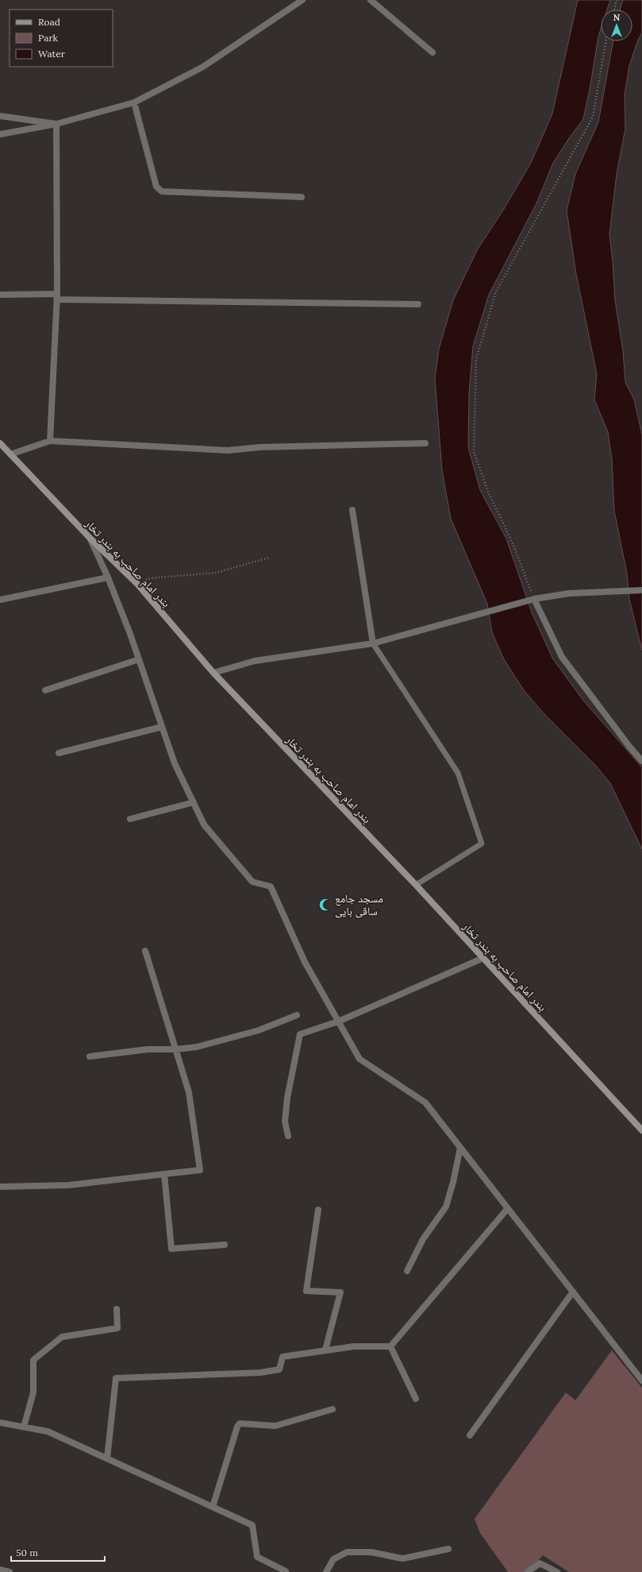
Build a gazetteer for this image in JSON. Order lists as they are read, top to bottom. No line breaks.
{"streets":{"main road":["بندر امام صاحب به بندر تخار"]},"places":{"mosque":["مسجد جامع ساقی بایی"]},"legend":["Road","Park","Water"],"scale_bar":"50 m","north":"top"}
